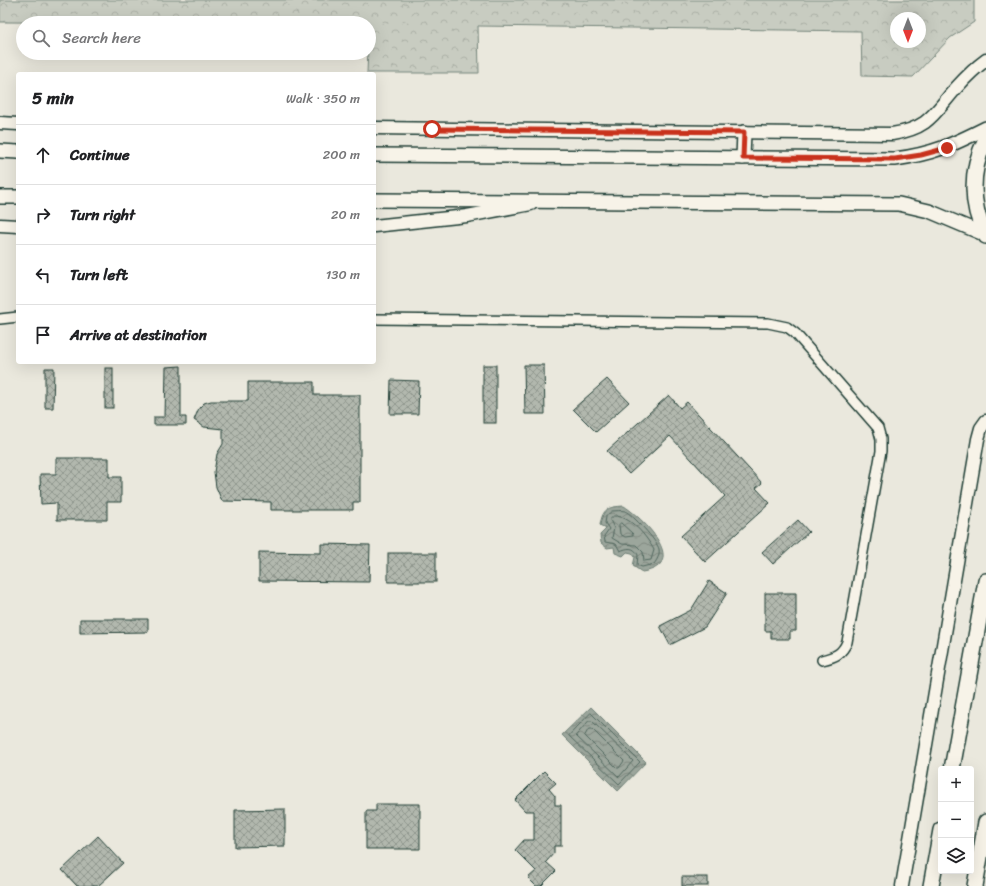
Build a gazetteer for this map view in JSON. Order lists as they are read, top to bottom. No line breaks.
{"north":"bottom","page":{"search":"Search here","heading":["5 min","Walk · 350 m"],"list":[["Continue","200 m"],["Turn right","20 m"],["Turn left","130 m"],"Arrive at destination"],"map_buttons":["+","−"]}}
